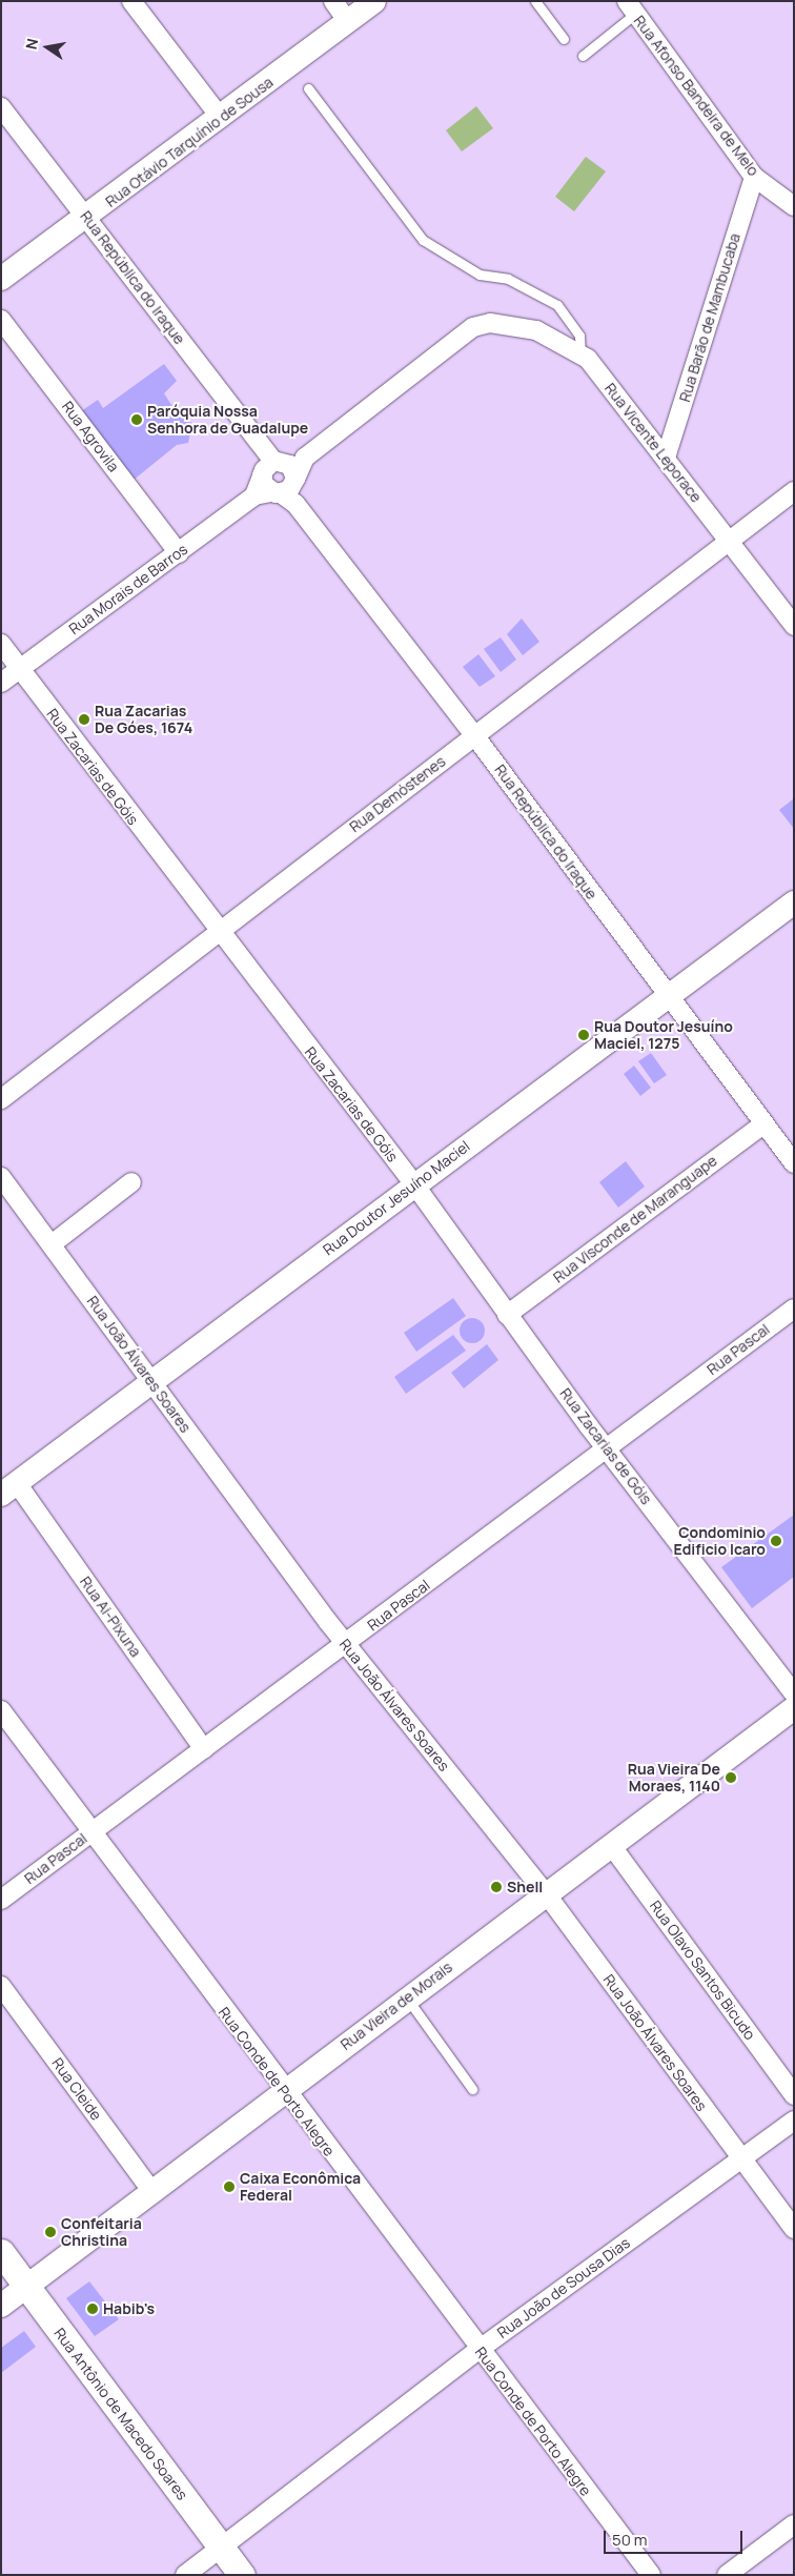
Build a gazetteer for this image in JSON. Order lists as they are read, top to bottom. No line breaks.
{"streets":{"main road":["Rua Antônio de Macedo Soares"],"street":["Rua Afonso Bandeira de Melo","Rua Otávio Tarquínio de Sousa","Rua República do Iraque","Rua Barão de Mambucaba","Rua Agrovila","Rua Vicente Leporace","Rua Morais de Barros","Rua Zacarias de Góis","Rua Demóstenes","Rua Doutor Jesuíno Maciel","Rua Visconde de Maranguape","Rua Pascal","Rua João Álvares Soares","Rua Ai-Pixuna","Rua Olavo Santos Bicudo","Rua Vieira de Morais","Rua Conde de Porto Alegre","Rua Cleide","Rua João de Sousa Dias"]},"crossings":[["Rua Afonso Bandeira de Melo","Rua Barão de Mambucaba"],["Rua Otávio Tarquínio de Sousa","Rua República do Iraque"],["Rua República do Iraque","Rua Morais de Barros"],["Rua República do Iraque","Rua Demóstenes"],["Rua República do Iraque","Rua Doutor Jesuíno Maciel"],["Rua República do Iraque","Rua Visconde de Maranguape"],["Rua Barão de Mambucaba","Rua Vicente Leporace"],["Rua Agrovila","Rua Morais de Barros"],["Rua Vicente Leporace","Rua Morais de Barros"],["Rua Vicente Leporace","Rua Demóstenes"],["Rua Morais de Barros","Rua Zacarias de Góis"],["Rua Zacarias de Góis","Rua Demóstenes"],["Rua Zacarias de Góis","Rua Doutor Jesuíno Maciel"],["Rua Zacarias de Góis","Rua Visconde de Maranguape"],["Rua Zacarias de Góis","Rua Pascal"],["Rua Doutor Jesuíno Maciel","Rua João Álvares Soares"],["Rua Doutor Jesuíno Maciel","Rua Ai-Pixuna"],["Rua Pascal","Rua João Álvares Soares"],["Rua Pascal","Rua Ai-Pixuna"],["Rua Pascal","Rua Conde de Porto Alegre"],["Rua João Álvares Soares","Rua Vieira de Morais"],["Rua João Álvares Soares","Rua João de Sousa Dias"],["Rua Olavo Santos Bicudo","Rua Vieira de Morais"],["Rua Vieira de Morais","Rua Conde de Porto Alegre"],["Rua Vieira de Morais","Rua Cleide"],["Rua Vieira de Morais","Rua Antônio de Macedo Soares"],["Rua Conde de Porto Alegre","Rua João de Sousa Dias"],["Rua João de Sousa Dias","Rua Antônio de Macedo Soares"]],"places":["Paróquia Nossa Senhora de Guadalupe","Rua Zacarias De Góes, 1674","Rua Doutor Jesuíno Maciel, 1275","Condominio Edificio Icaro","Rua Vieira De Moraes, 1140","Shell","Caixa Econômica Federal","Confeitaria Christina","Habib's"],"scale_bar":"50 m","north":"left"}
